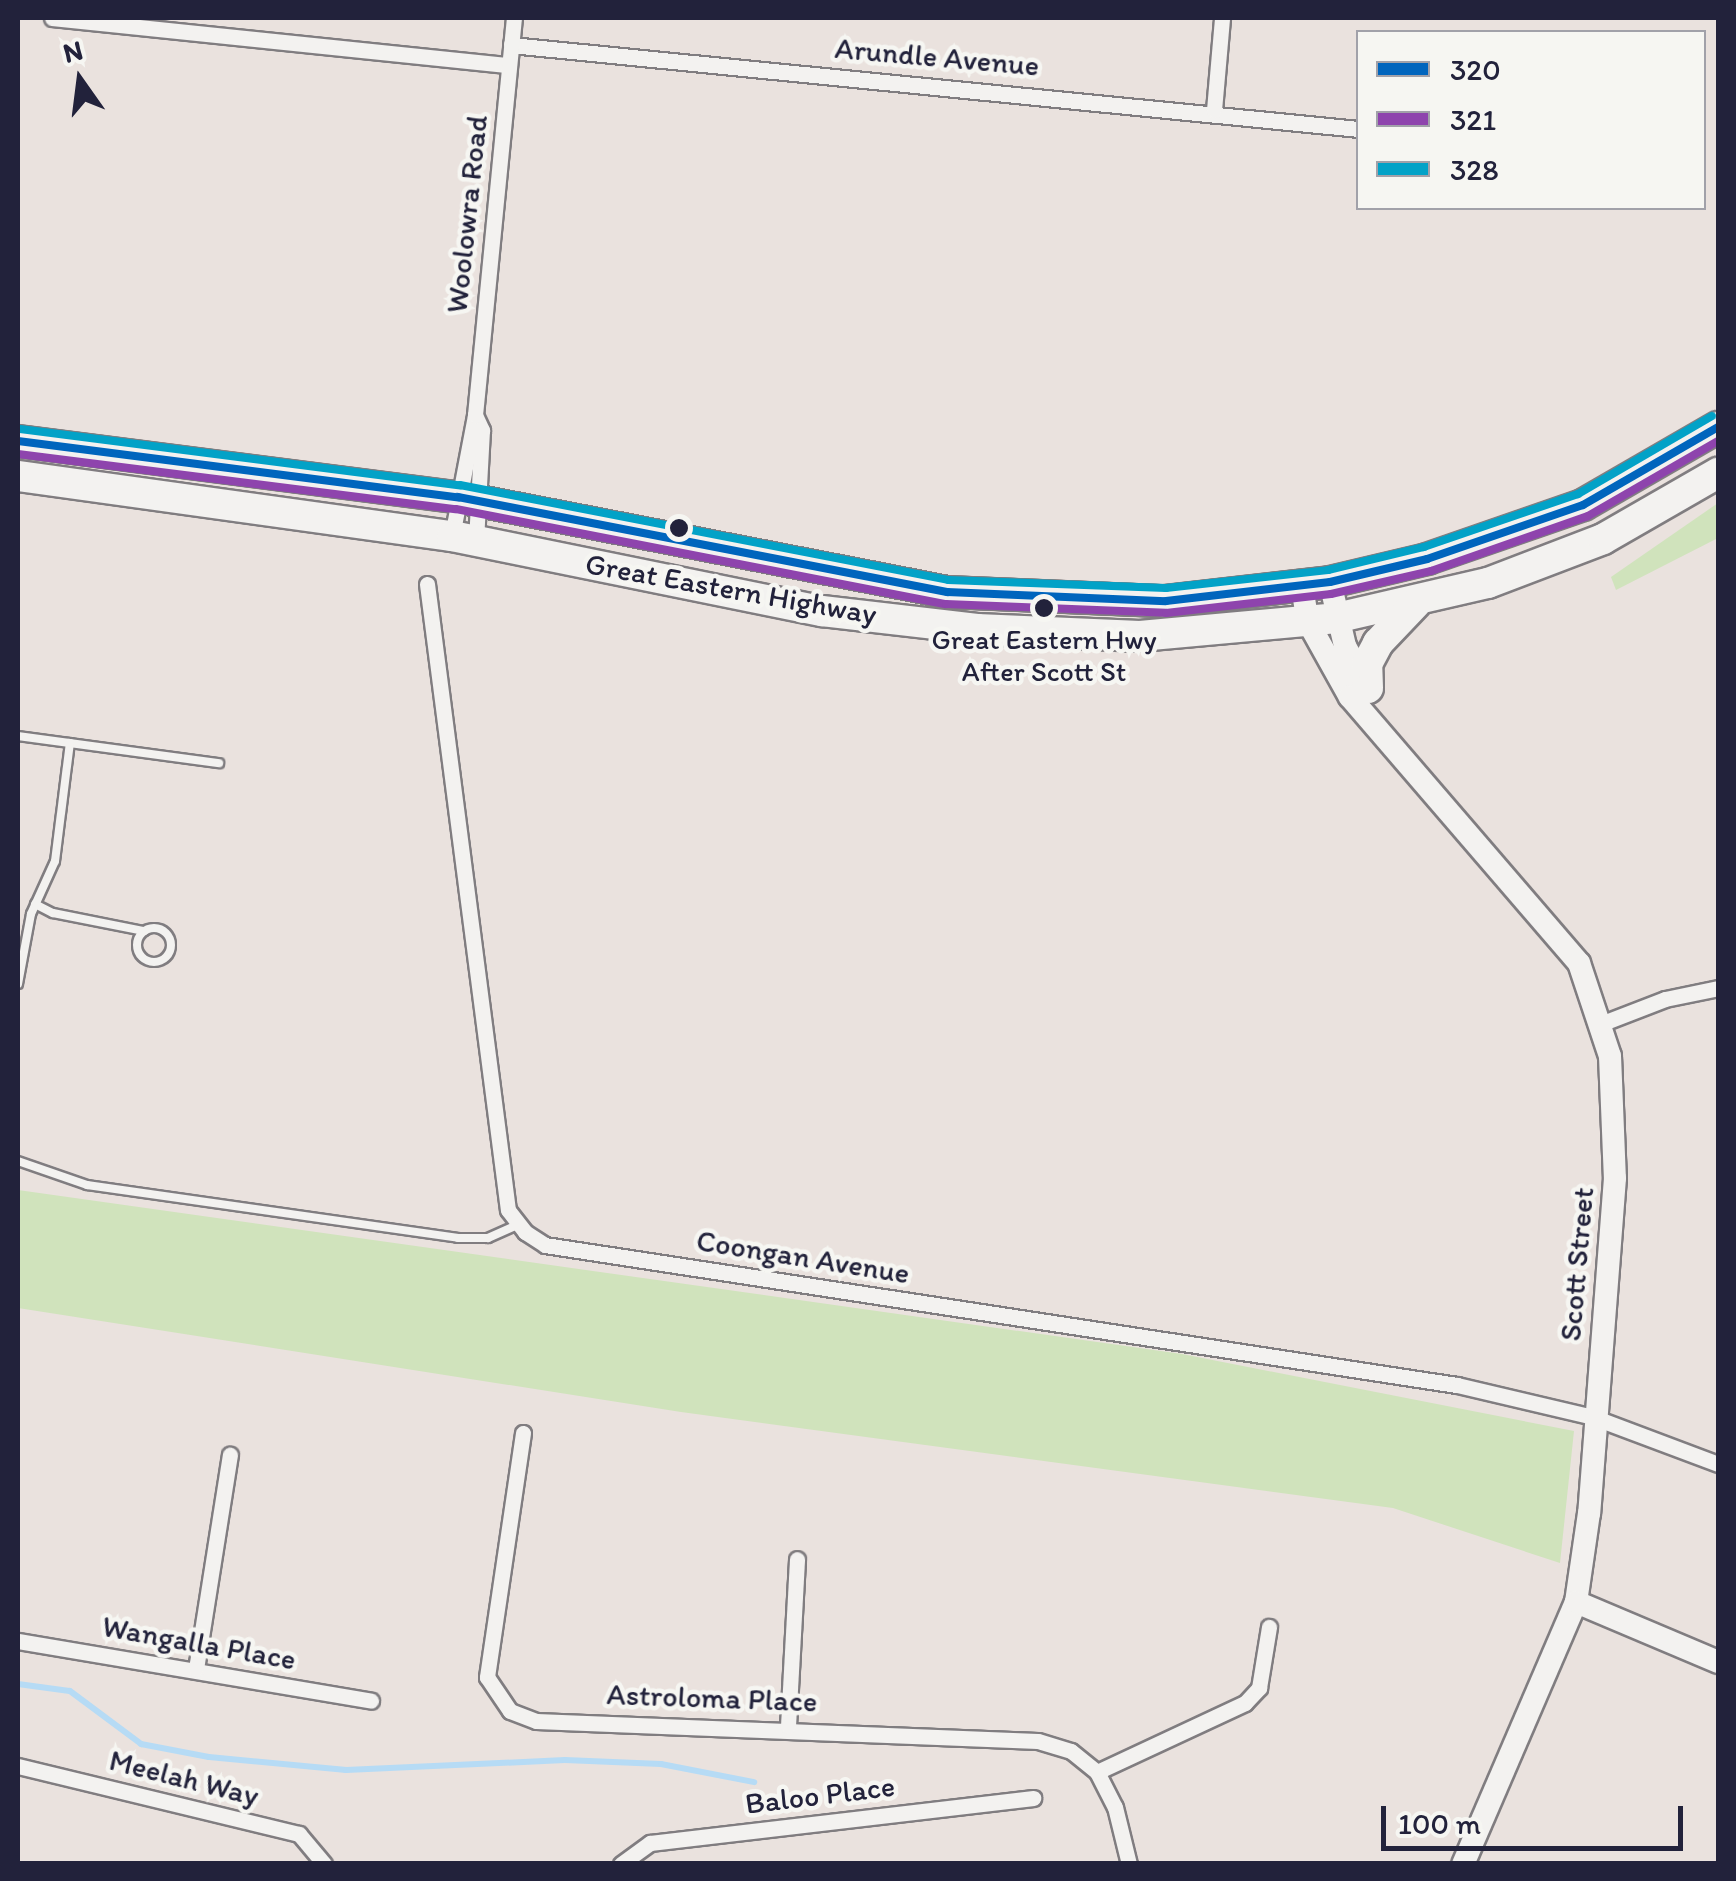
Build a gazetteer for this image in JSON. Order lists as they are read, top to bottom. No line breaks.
{"streets":{"highway":["Great Eastern Highway"],"main road":["Scott Street"],"street":["Arundle Avenue","Woolowra Road","Coongan Avenue","Wangalla Place","Astroloma Place","Meelah Way","Baloo Place"]},"crossings":[["Arundle Avenue","Woolowra Road"],["Woolowra Road","Great Eastern Highway"],["Great Eastern Highway","Scott Street"],["Coongan Avenue","Scott Street"]],"places":["Great Eastern Hwy After Scott St"],"lines":["transit line 328","transit line 320","transit line 321"],"legend":["320","321","328"],"scale_bar":"100 m","north":"top"}
